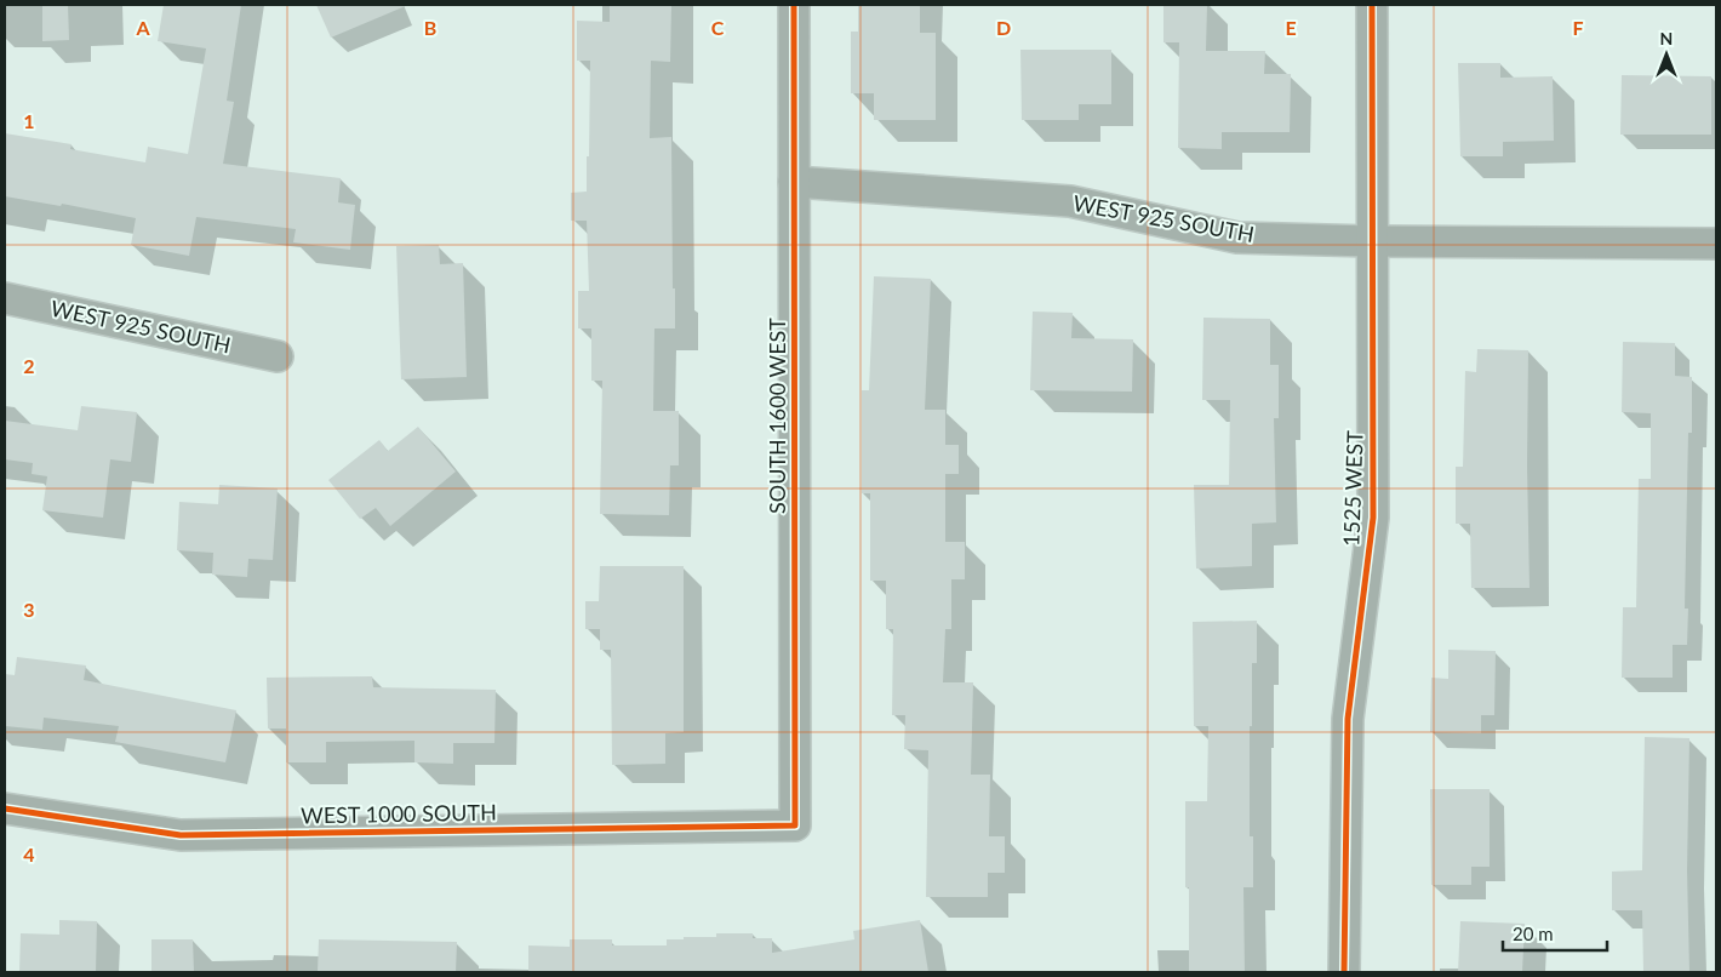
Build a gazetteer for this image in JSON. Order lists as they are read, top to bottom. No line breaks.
{"streets":{"street":["WEST 925 SOUTH","SOUTH 1600 WEST","1525 WEST","WEST 1000 SOUTH"]},"crossings":[["WEST 925 SOUTH","SOUTH 1600 WEST"],["WEST 925 SOUTH","1525 WEST"],["SOUTH 1600 WEST","WEST 1000 SOUTH"]],"scale_bar":"20 m","north":"top","grid":{"columns":["A","B","C","D","E","F"],"rows":["1","2","3","4"]}}
